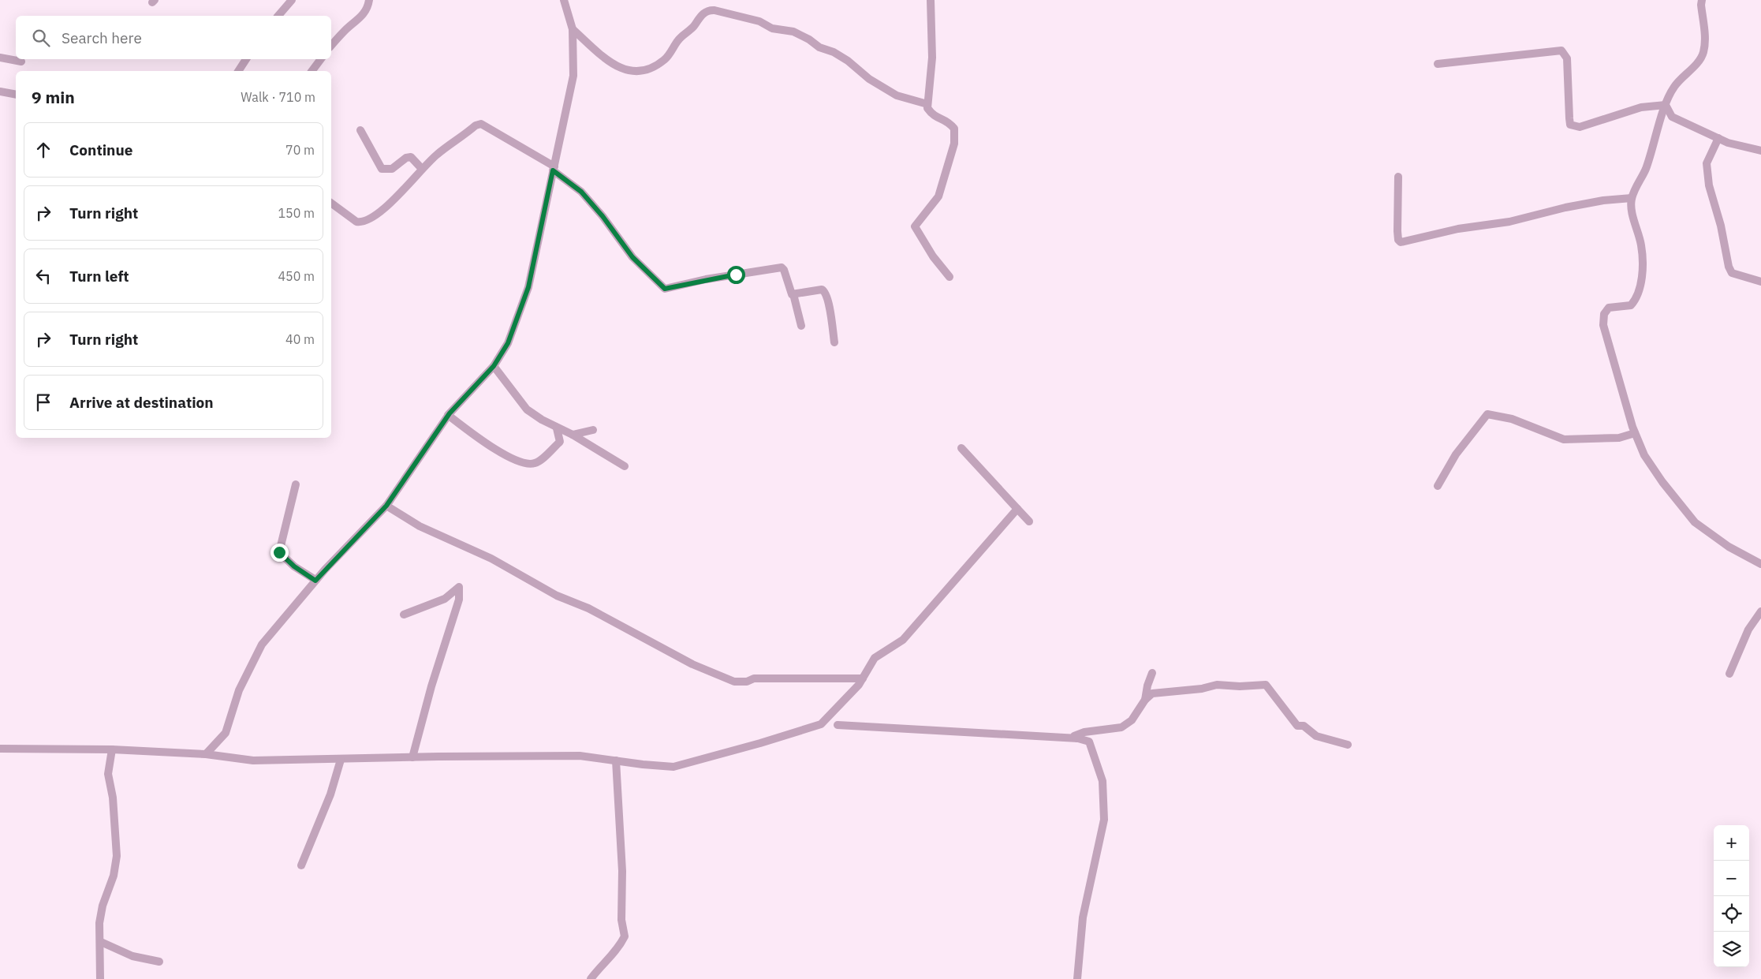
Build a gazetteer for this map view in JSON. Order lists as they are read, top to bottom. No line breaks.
{"page":{"search":"Search here","heading":["9 min","Walk · 710 m"],"list":[["Continue","70 m"],["Turn right","150 m"],["Turn left","450 m"],["Turn right","40 m"],"Arrive at destination"],"map_buttons":["+","−"]}}
